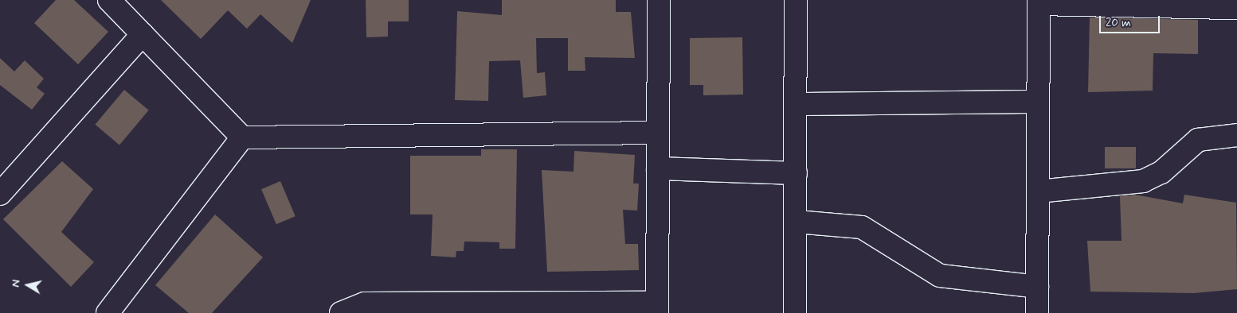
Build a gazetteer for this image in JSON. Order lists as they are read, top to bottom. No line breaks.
{"scale_bar":"20 m","north":"left"}
